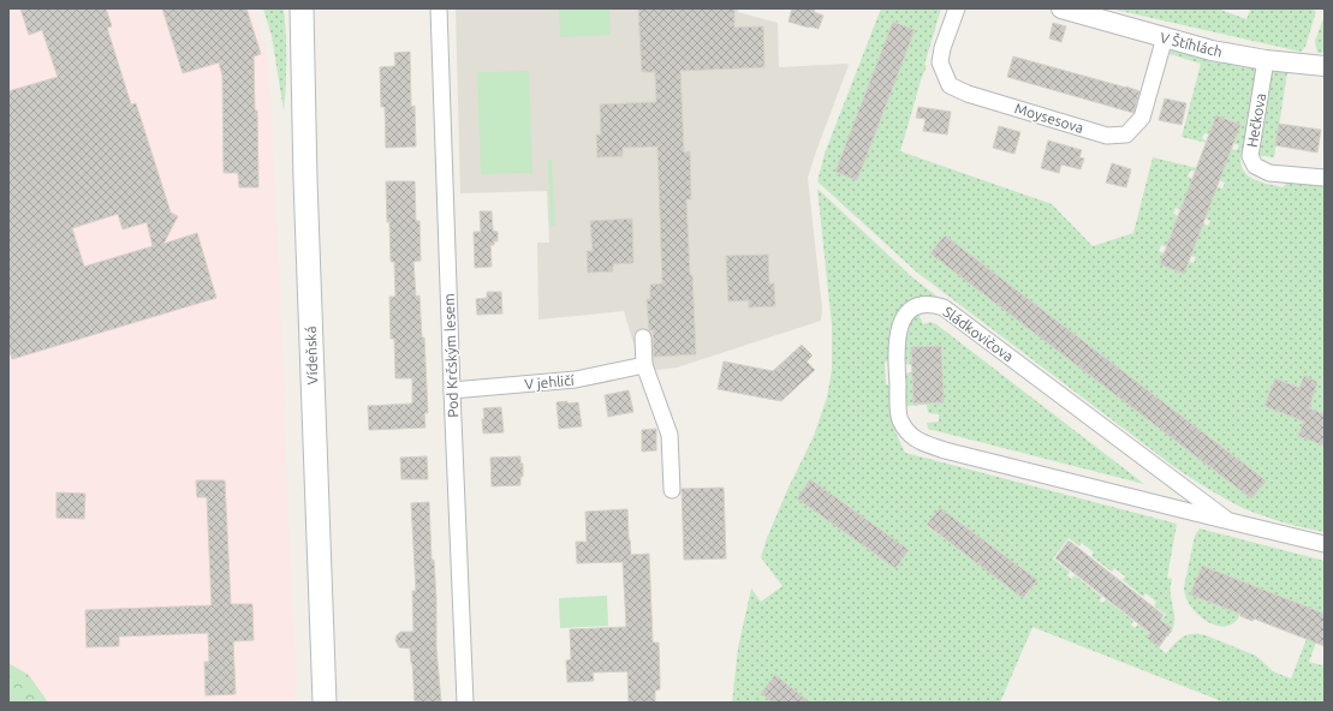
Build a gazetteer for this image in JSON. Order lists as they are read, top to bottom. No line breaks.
{"streets":{"main road":["Vídeňská"],"street":["V Štíhlách","Moysesova","Hečkova","Sládkovičova","Pod Krčským lesem","V jehličí"]},"crossings":[["V Štíhlách","Moysesova"],["V Štíhlách","Hečkova"],["Pod Krčským lesem","V jehličí"]]}
